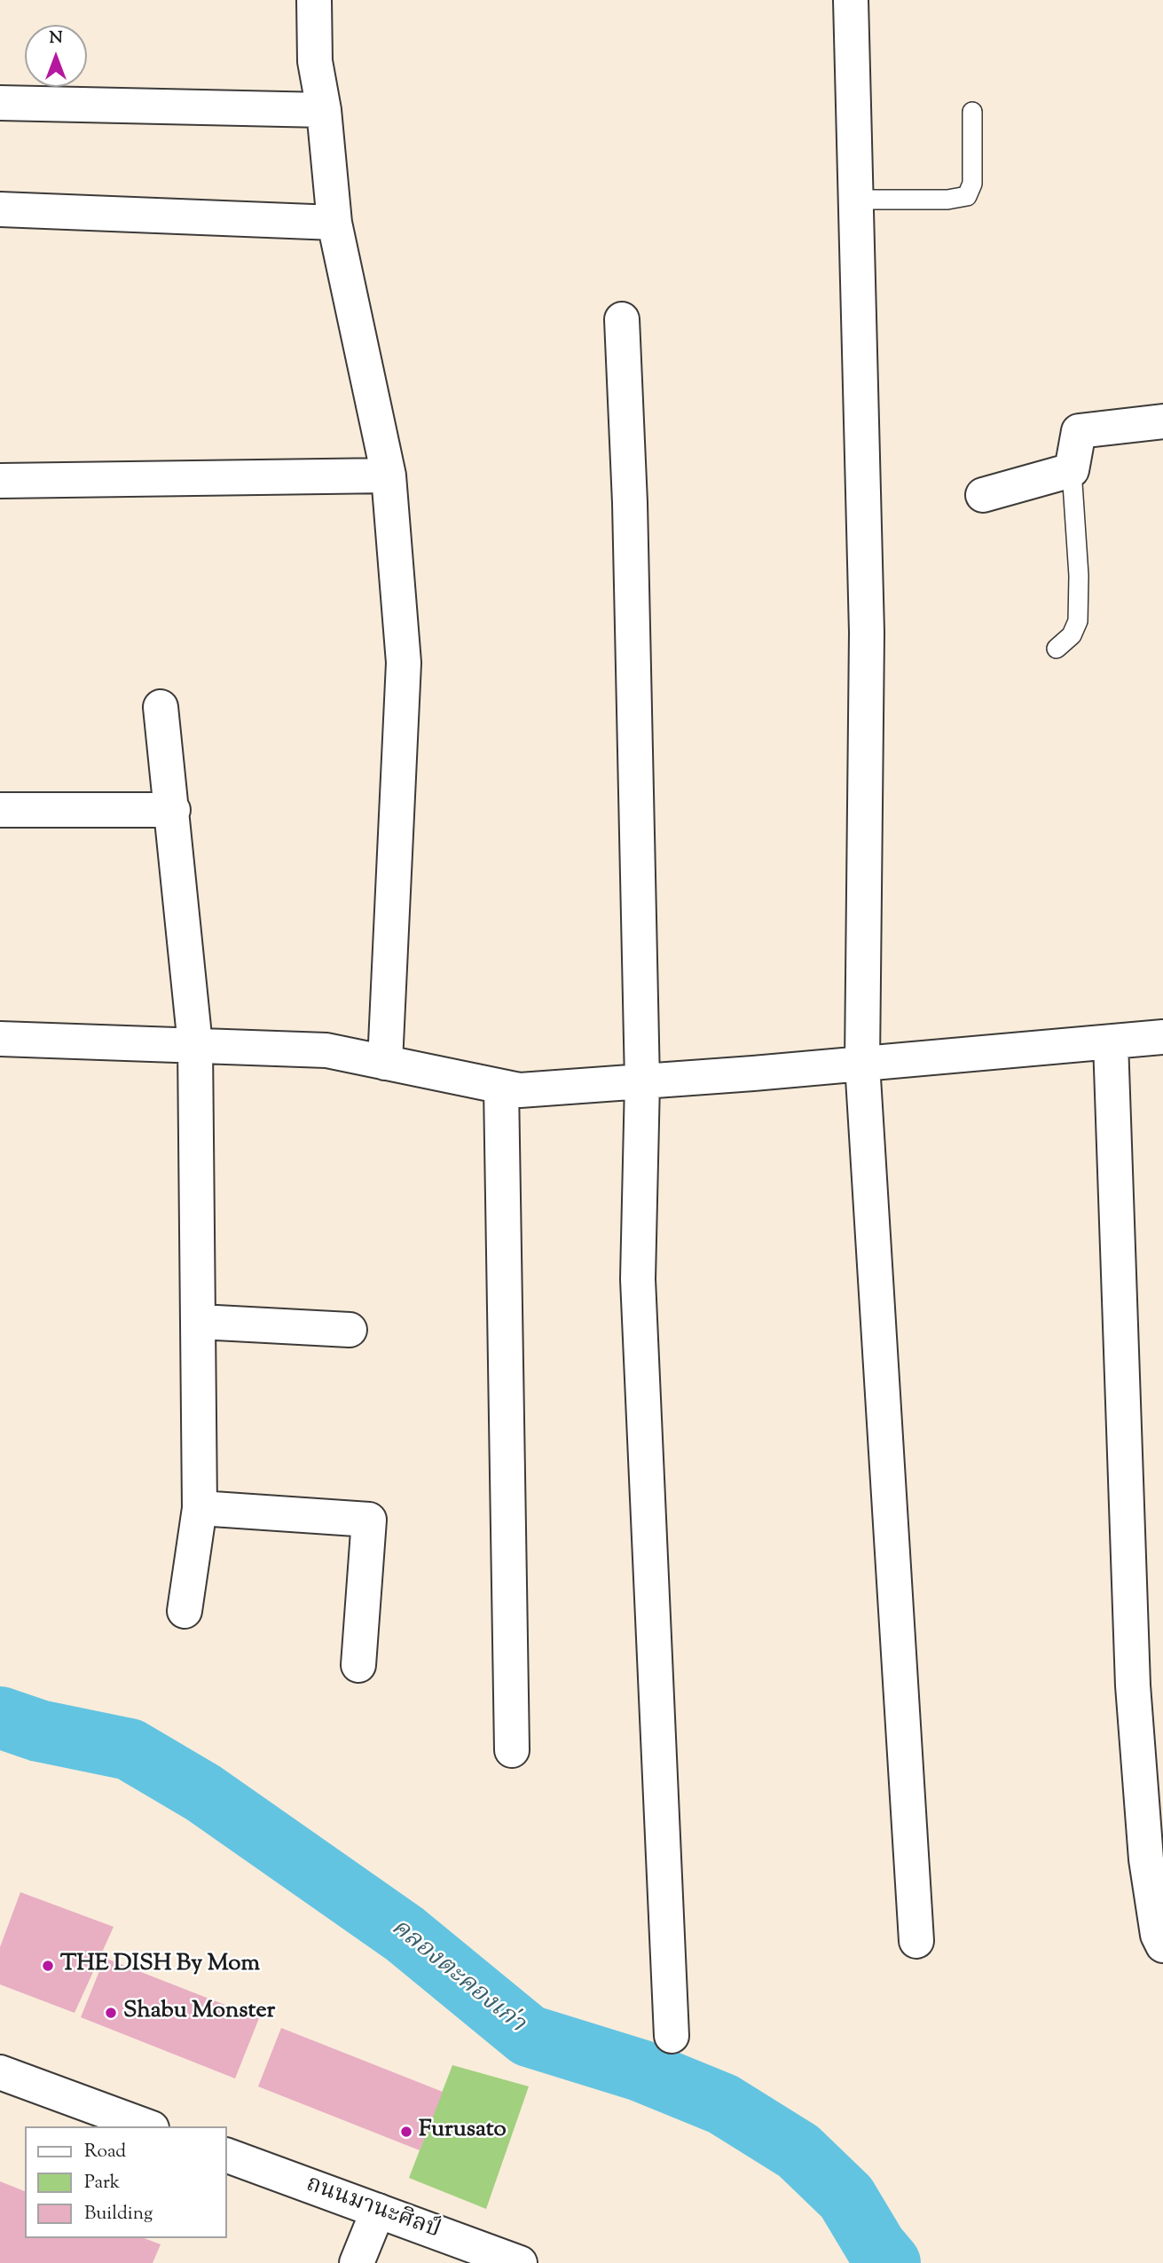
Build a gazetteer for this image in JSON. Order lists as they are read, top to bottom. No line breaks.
{"streets":{"street":["ถนนมานะศิลป์"]},"water":["คลองตะคองเก่า"],"places":["THE DISH By Mom","Shabu Monster","Furusato"],"legend":["Road","Park","Building"],"north":"top"}
